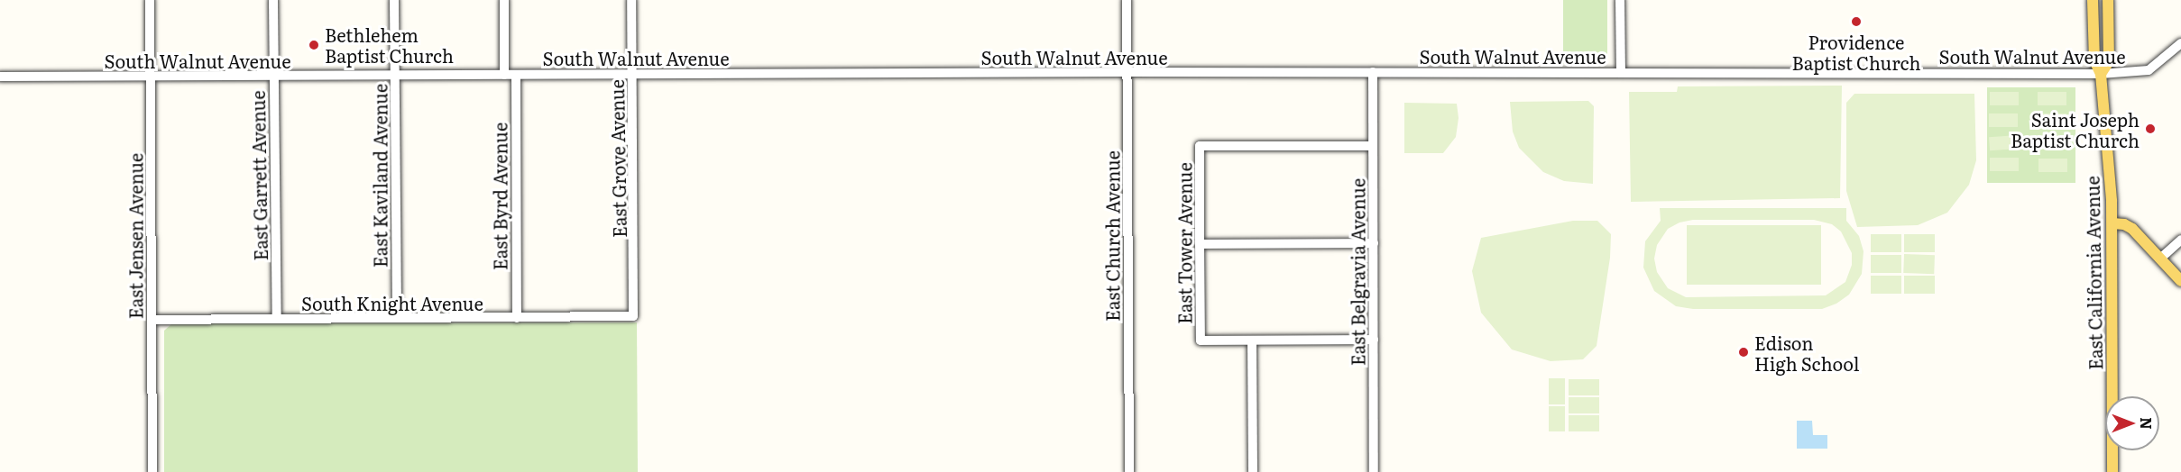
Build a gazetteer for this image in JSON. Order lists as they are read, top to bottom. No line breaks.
{"streets":{"main road":["East California Avenue"],"street":["South Walnut Avenue","East Grove Avenue","East Garrett Avenue","East Kaviland Avenue","East Byrd Avenue","East Jensen Avenue","East Church Avenue","East Tower Avenue","East Belgravia Avenue","South Knight Avenue"]},"crossings":[["South Walnut Avenue","East Grove Avenue"],["South Walnut Avenue","East Garrett Avenue"],["South Walnut Avenue","East Kaviland Avenue"],["South Walnut Avenue","East Byrd Avenue"],["South Walnut Avenue","East Jensen Avenue"],["South Walnut Avenue","East Church Avenue"],["South Walnut Avenue","East Belgravia Avenue"],["South Walnut Avenue","East California Avenue"],["East Grove Avenue","South Knight Avenue"],["East Garrett Avenue","South Knight Avenue"],["East Kaviland Avenue","South Knight Avenue"],["East Byrd Avenue","South Knight Avenue"],["East Jensen Avenue","South Knight Avenue"],["East Tower Avenue","East Belgravia Avenue"]],"places":["Providence Baptist Church","Bethlehem Baptist Church","Saint Joseph Baptist Church","Edison High School"],"north":"right"}
